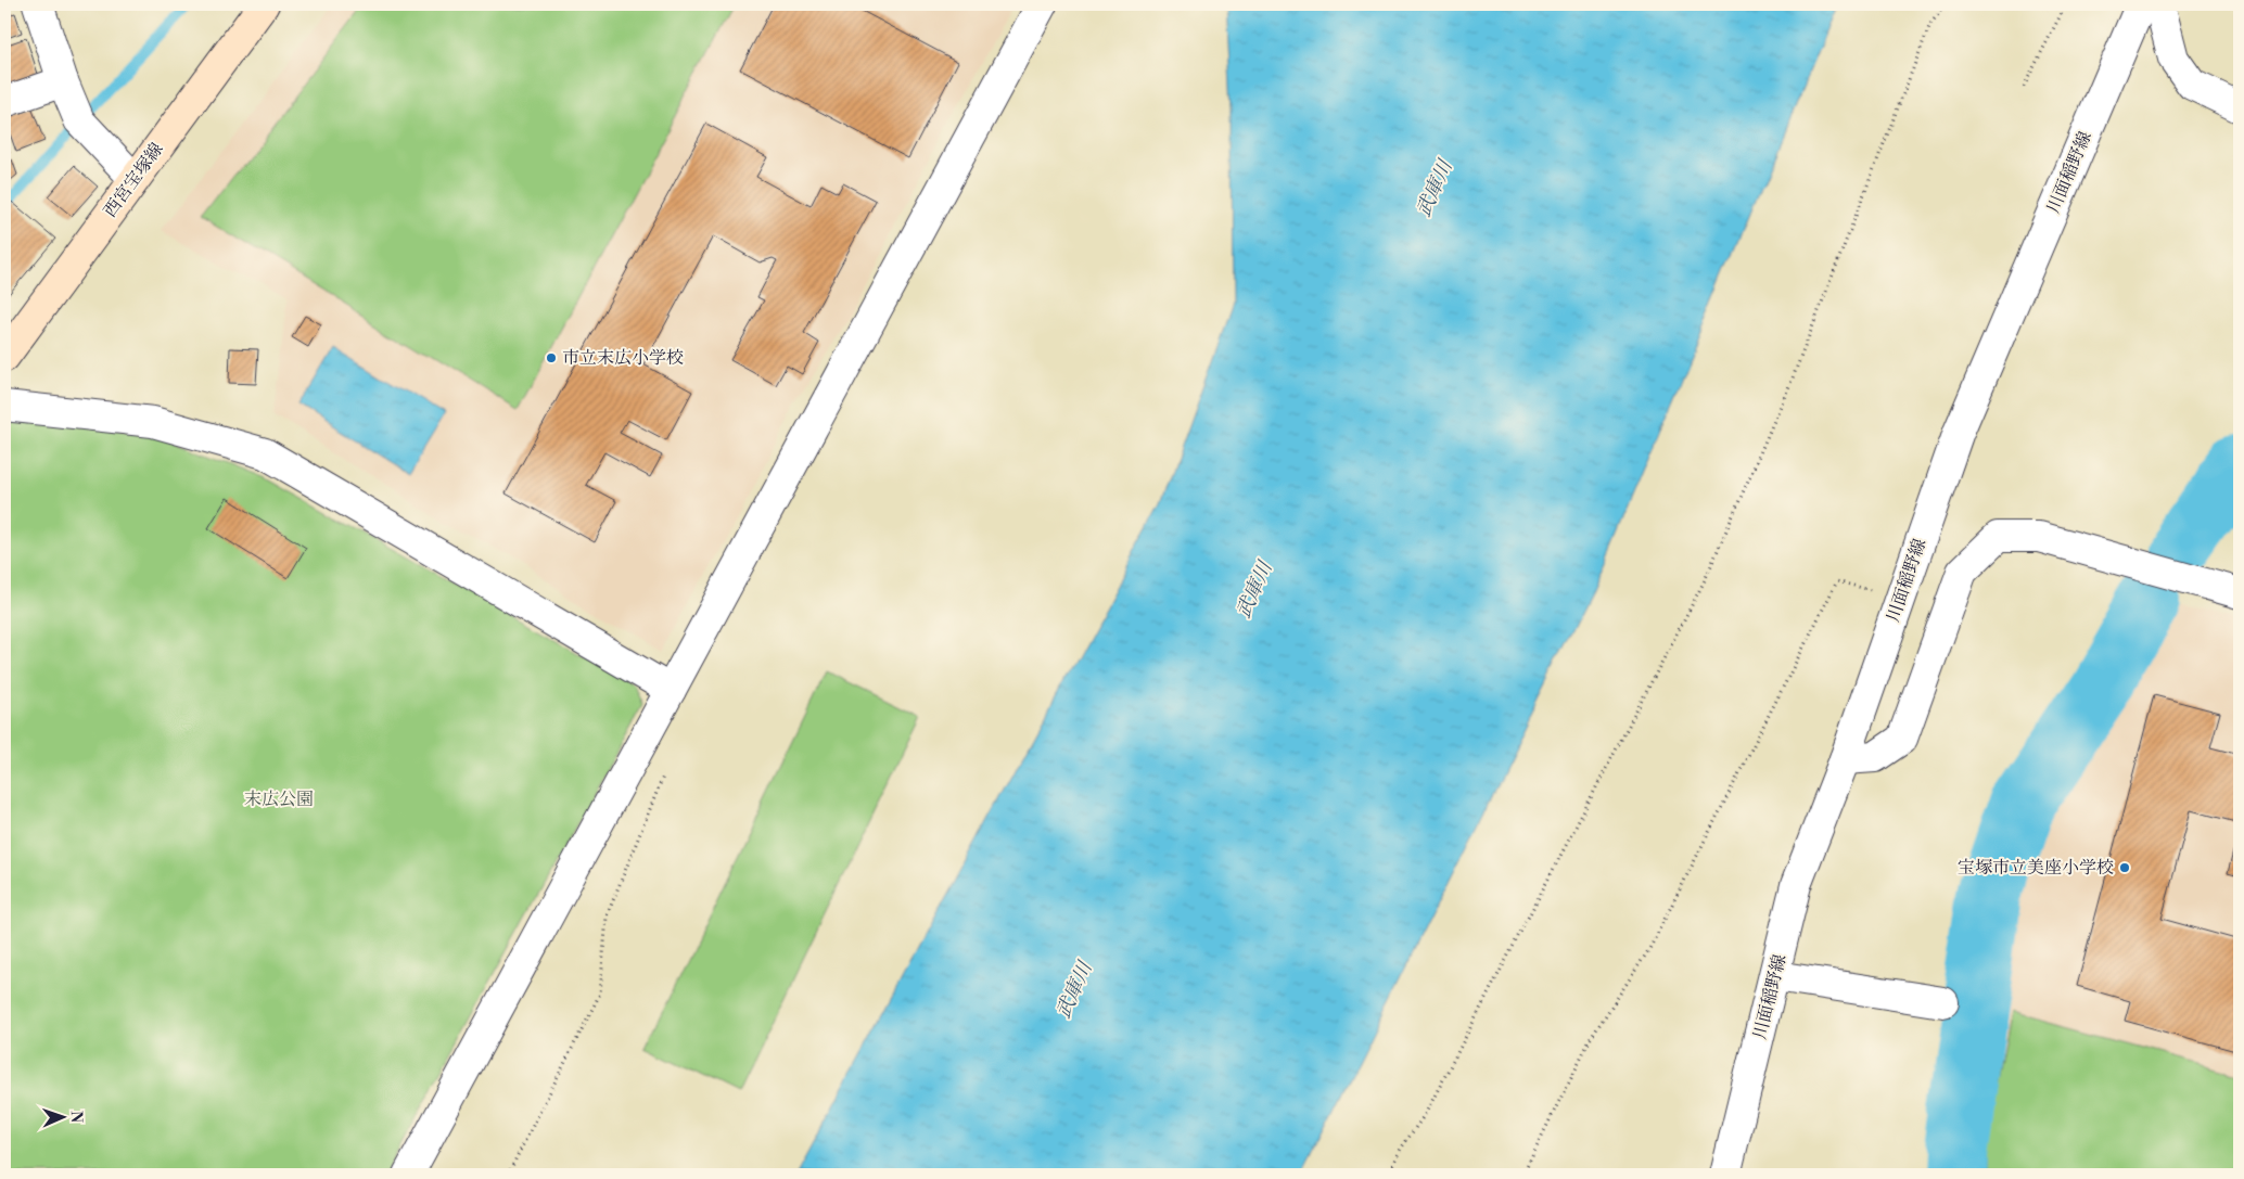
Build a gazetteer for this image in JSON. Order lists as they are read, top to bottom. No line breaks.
{"streets":{"main road":["西宮宝塚線"],"street":["川面稲野線"]},"water":["武庫川"],"parks":["末広公園"],"places":["市立末広小学校","宝塚市立美座小学校"],"north":"right"}
